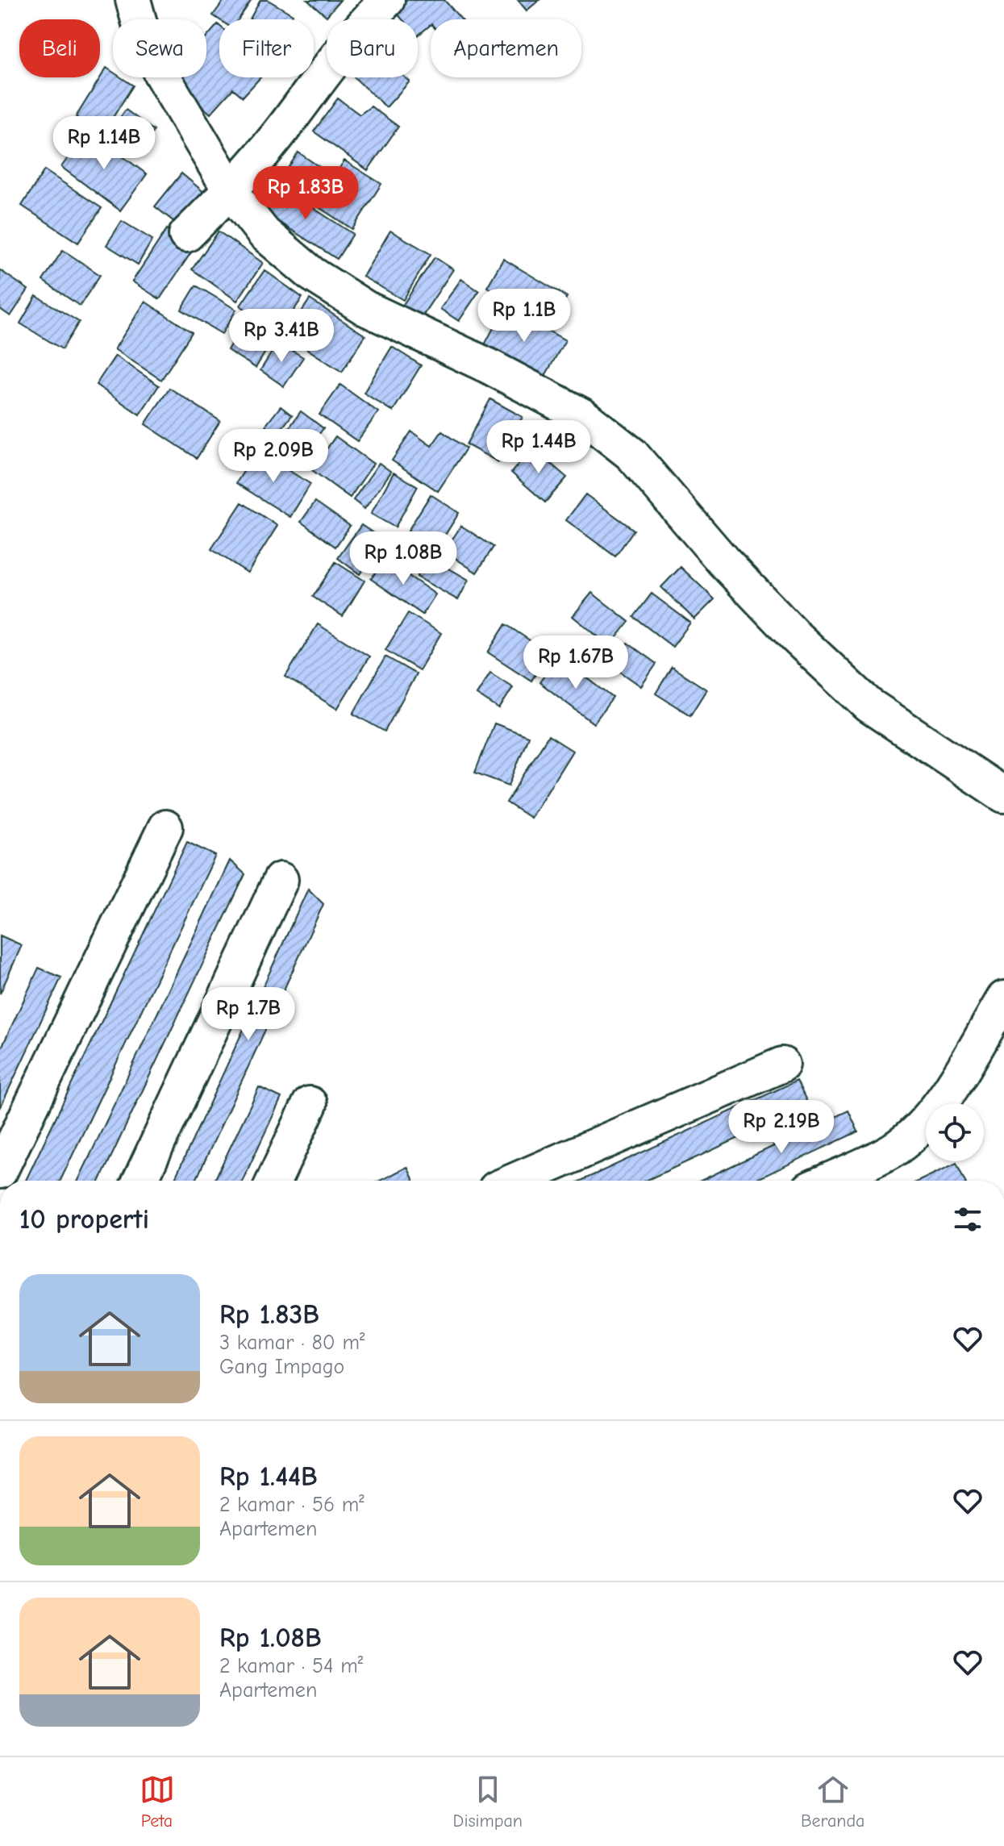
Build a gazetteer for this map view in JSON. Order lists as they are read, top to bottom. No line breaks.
{"page":{"chip":["Beli","Sewa","Filter","Baru","Apartemen"],"price":["Rp 1.14B","Rp 1.83B","Rp 1.1B","Rp 3.41B","Rp 1.44B","Rp 2.09B","Rp 1.08B","Rp 1.67B","Rp 1.7B","Rp 2.19B"],"heading":"10 properti","list":[{"name":"Rp 1.83B","note":"3 kamar · 80 m² · Gang Impago"},{"name":"Rp 1.44B","note":"2 kamar · 56 m² · Apartemen"},{"name":"Rp 1.08B","note":"2 kamar · 54 m² · Apartemen"}],"tabs":["Peta","Disimpan","Beranda"]}}
